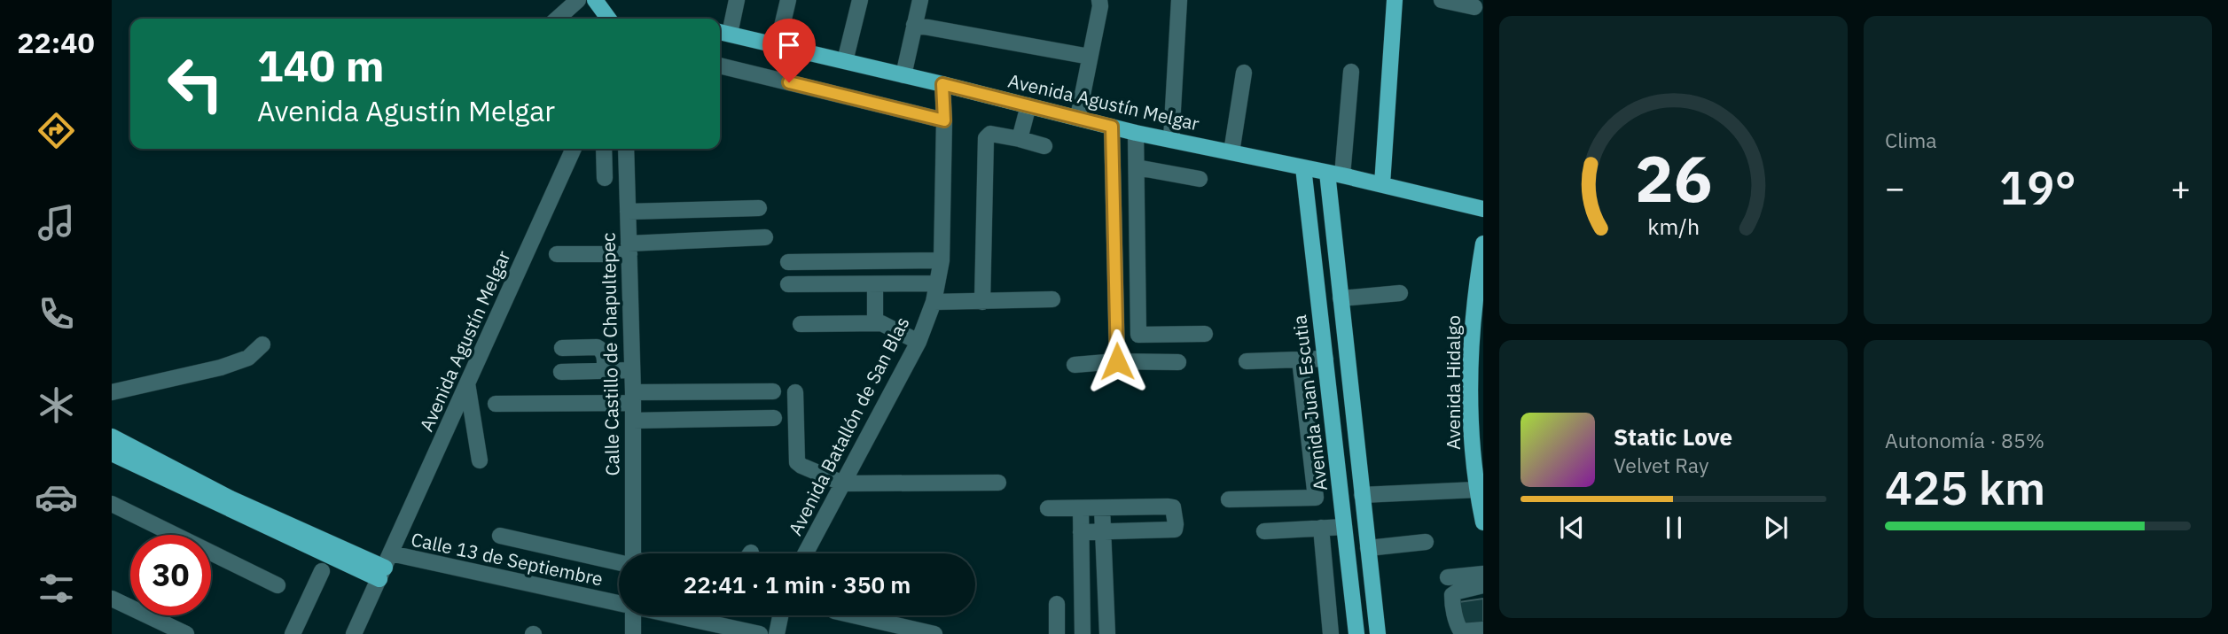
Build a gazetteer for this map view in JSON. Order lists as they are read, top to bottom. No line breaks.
{"streets":{"main road":["Avenida Agustín Melgar","Avenida Hidalgo","Avenida Juan Escutia"],"street":["Calle Castillo de Chapultepec","Avenida Batallón de San Blas","Calle 13 de Septiembre"]},"crossings":[["Avenida Agustín Melgar","Avenida Juan Escutia"],["Avenida Agustín Melgar","Avenida Batallón de San Blas"],["Avenida Agustín Melgar","Calle 13 de Septiembre"]],"page":{"tabs":"22:40","tile":["Clima",["Autonomía · 85%","425 km"]],"turn":["140 m","Avenida Agustín Melgar"],"heat":["−","19°","+"],"song":["Static Love","Velvet Ray"],"limit":"30","trip":"22:41 · 1 min · 350 m","gauge":["26","km/h"]}}
